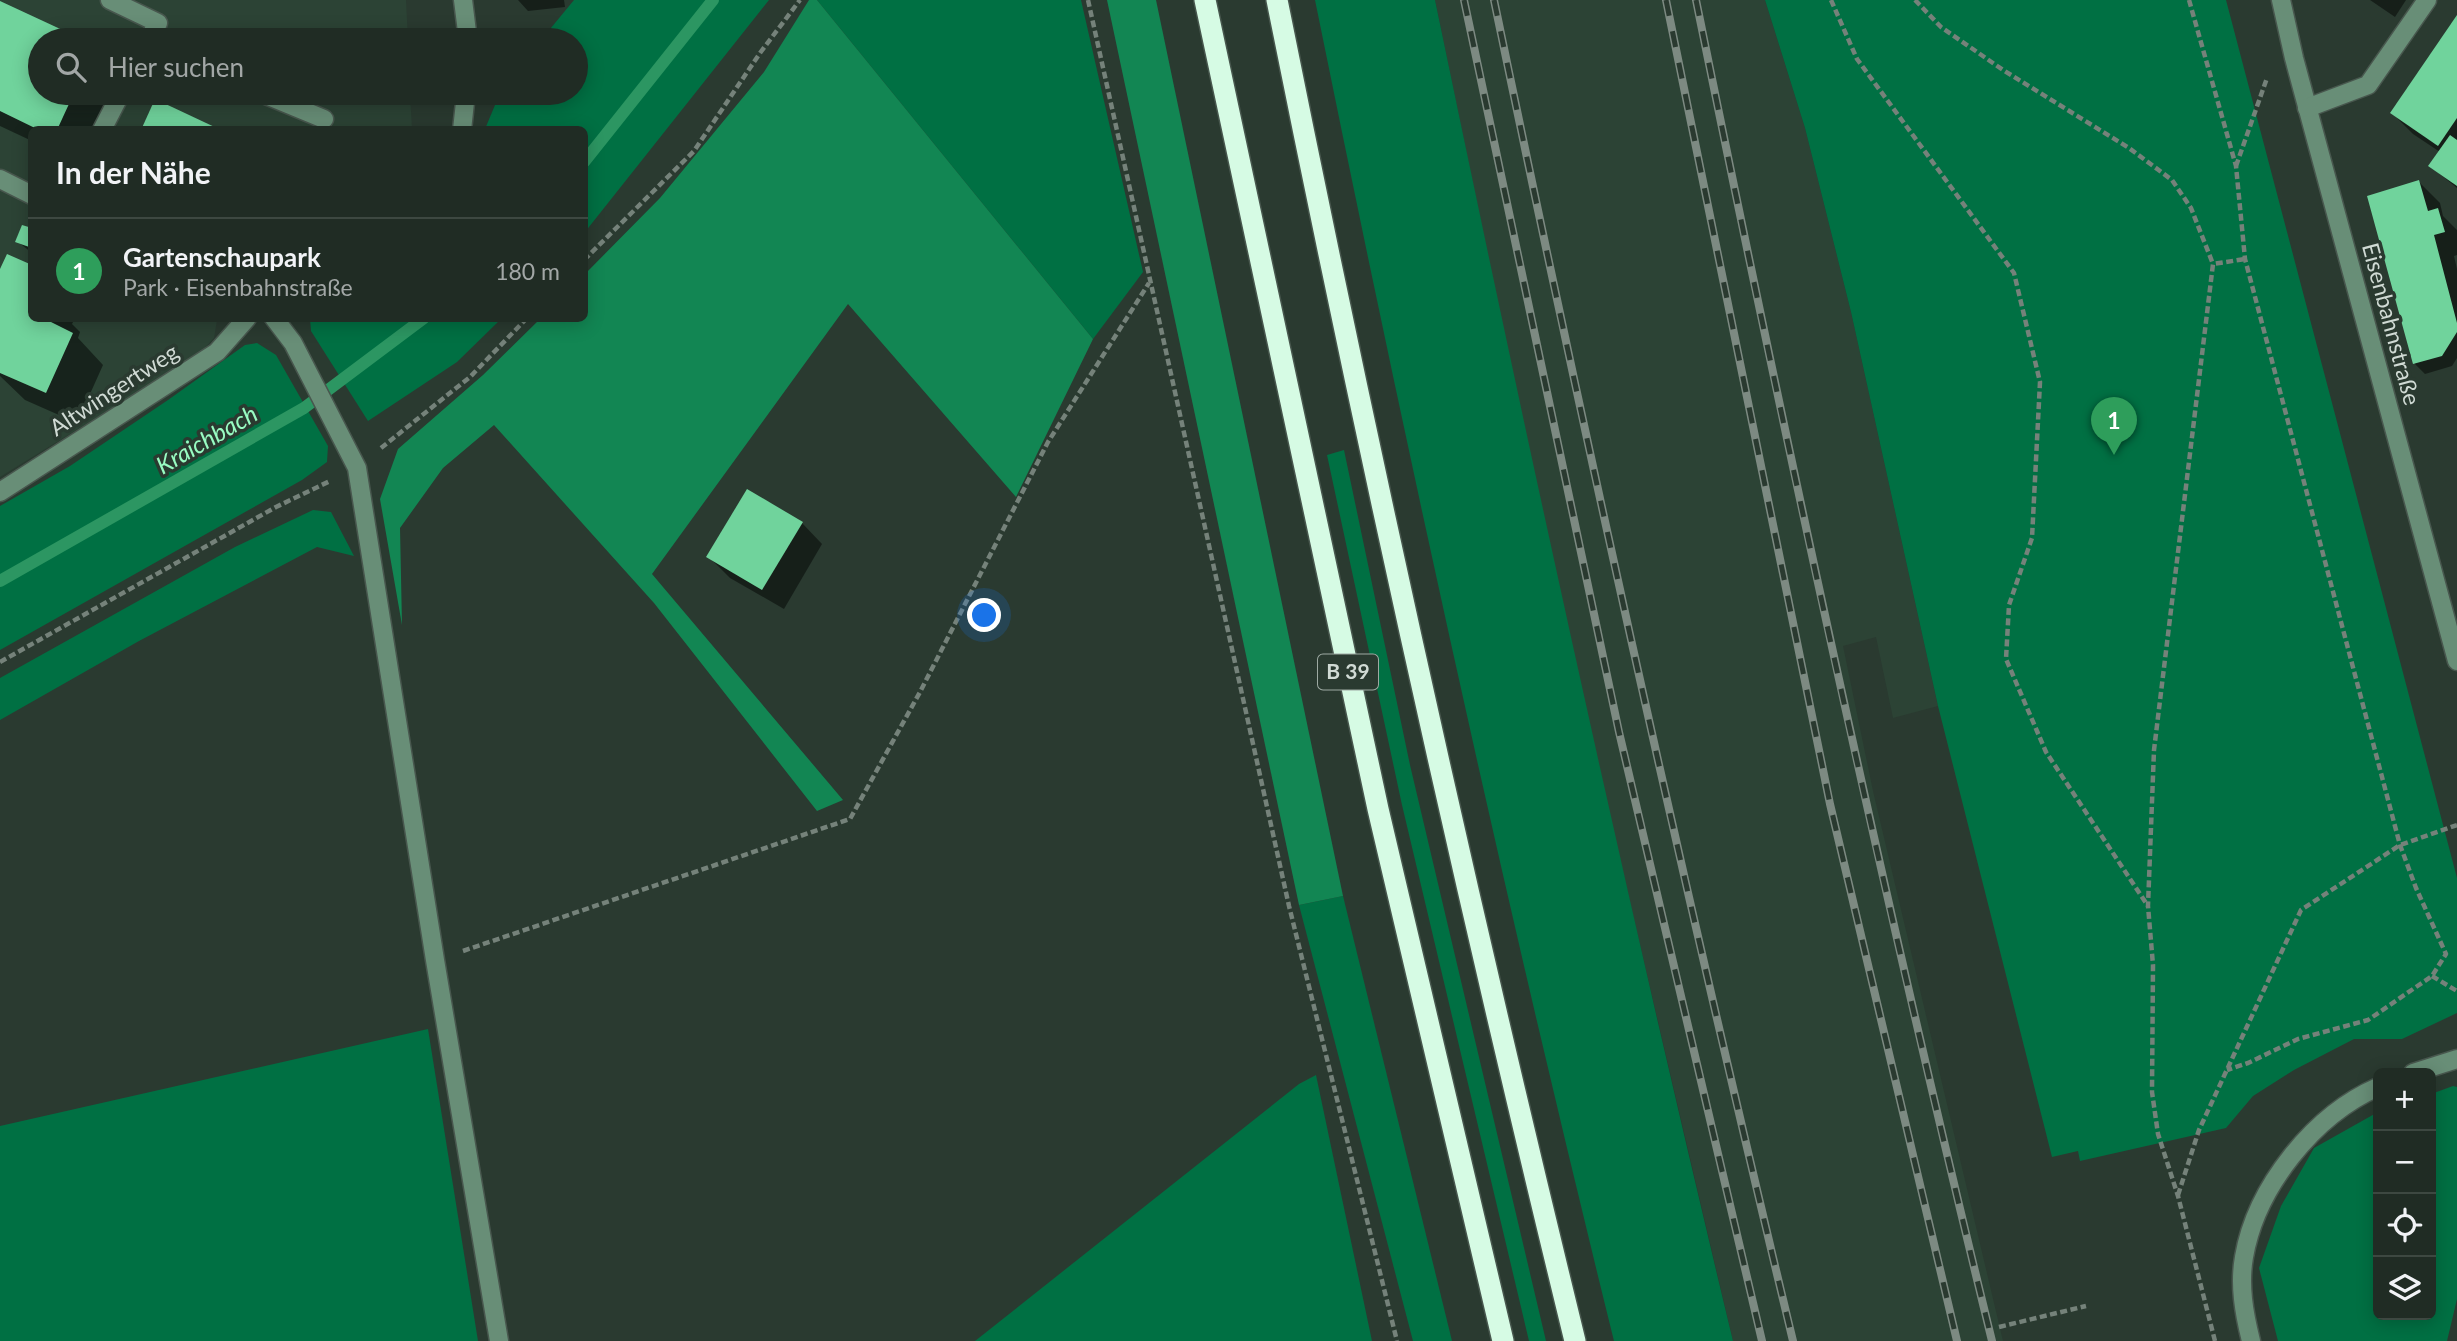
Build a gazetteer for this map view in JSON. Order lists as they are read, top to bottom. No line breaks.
{"streets":{"highway":["B 39"],"street":["Eisenbahnstraße","Altwingertweg"]},"water":["Kraichbach"],"page":{"search":"Hier suchen","heading":"In der Nähe","list":[{"mark":"1","name":"Gartenschaupark","note":"Park · Eisenbahnstraße","value":"180 m"}],"pins":"1","map_buttons":["+","−"]}}
